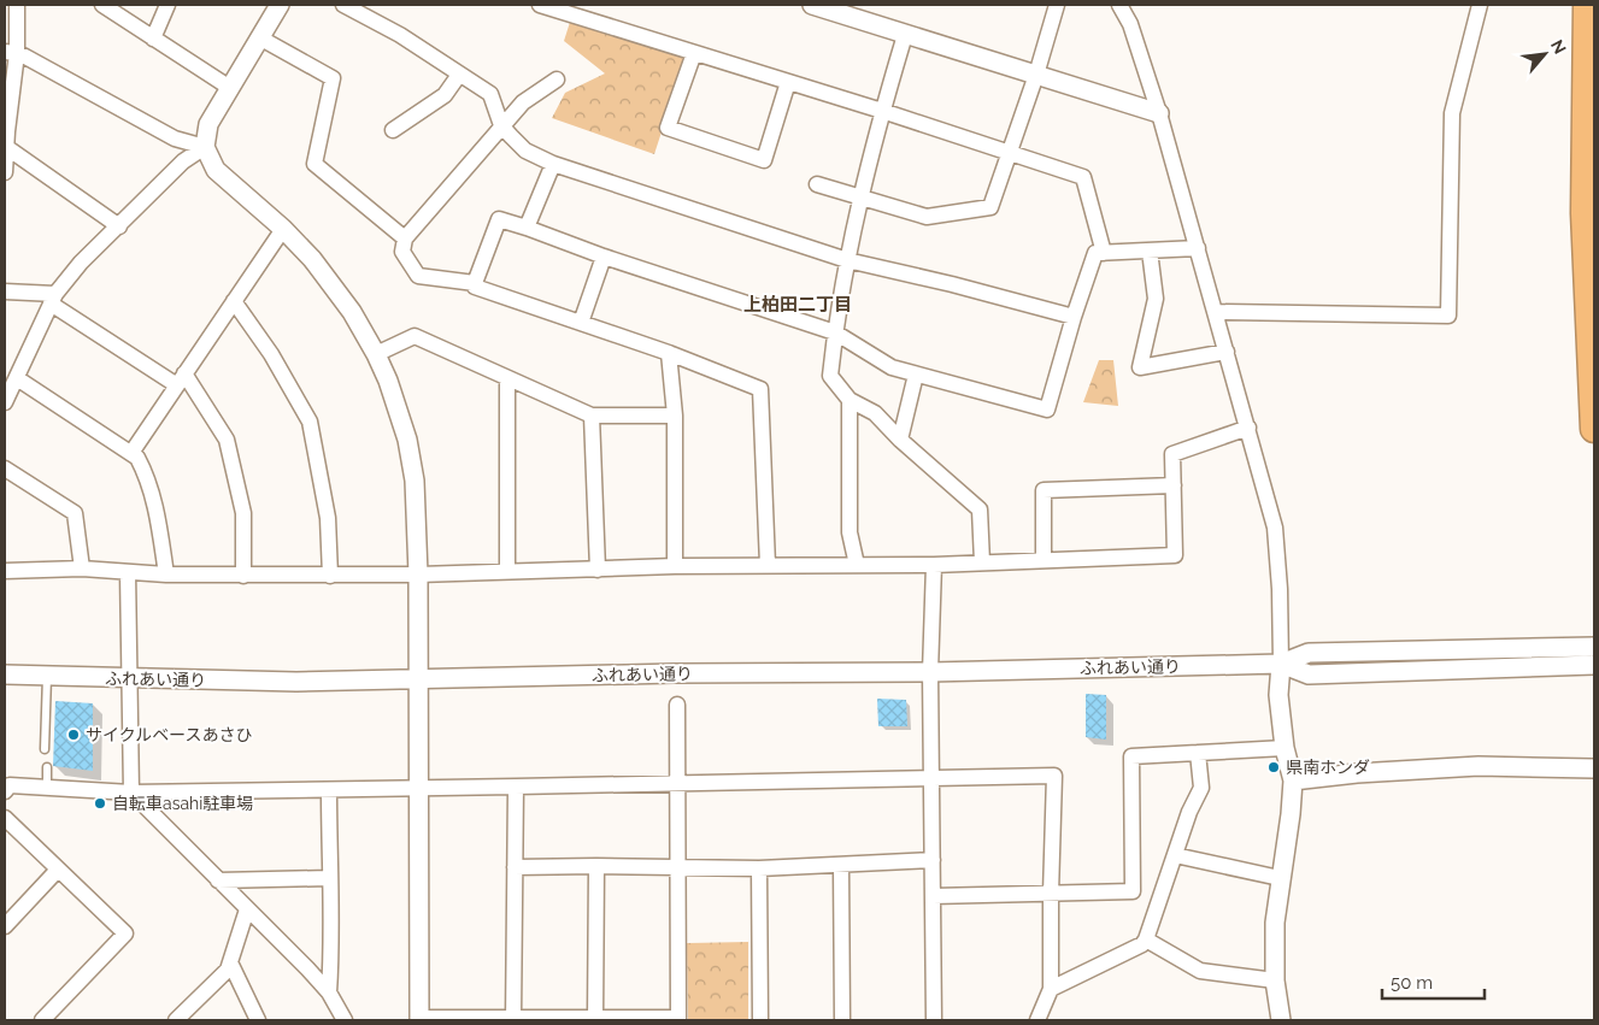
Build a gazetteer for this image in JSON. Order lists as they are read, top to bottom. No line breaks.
{"streets":{"street":["ふれあい通り"]},"districts":["上柏田二丁目"],"places":["サイクルベースあさひ","県南ホンダ","自転車asahi駐車場"],"scale_bar":"50 m","north":"top right"}
